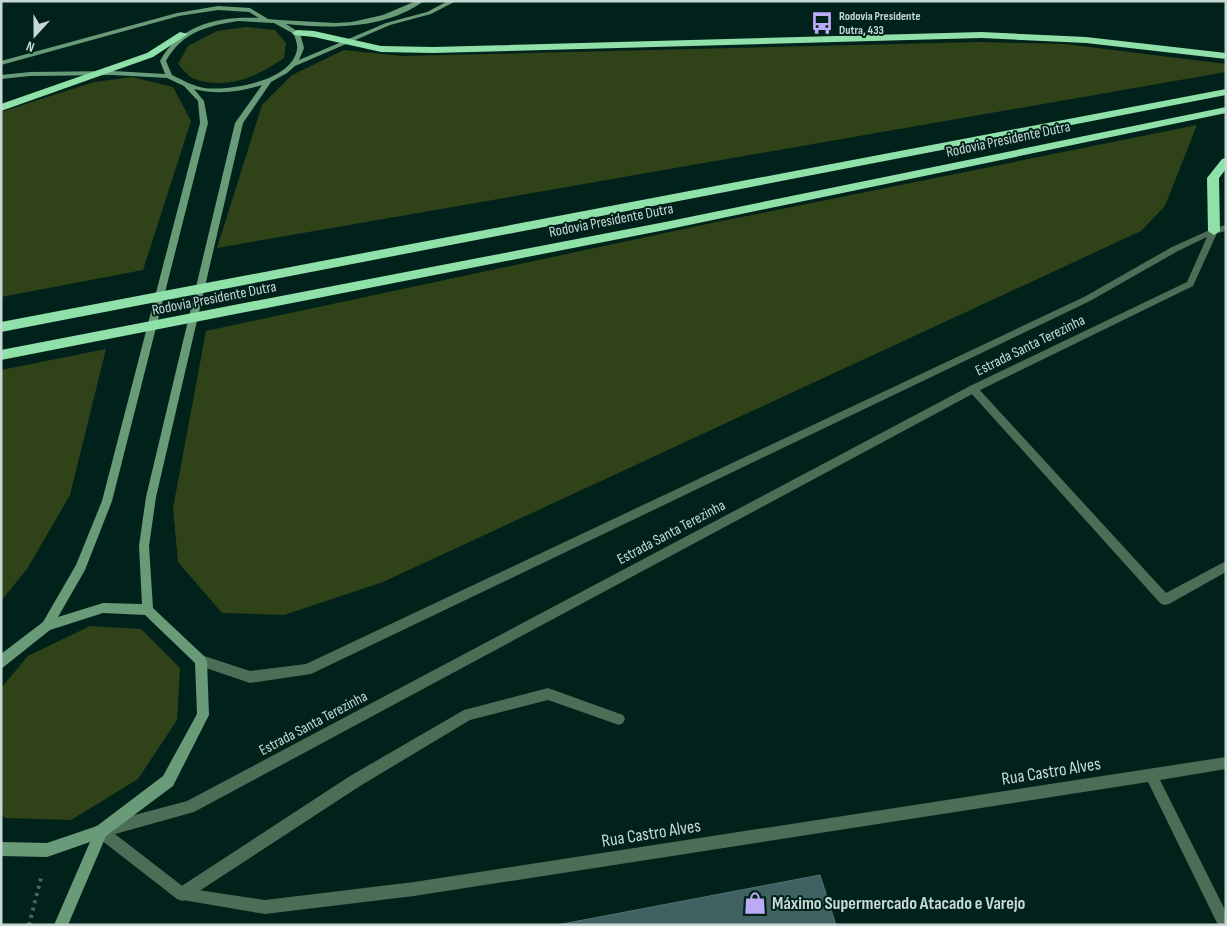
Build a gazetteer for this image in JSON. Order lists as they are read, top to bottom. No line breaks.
{"streets":{"highway":["Rodovia Presidente Dutra"],"street":["Estrada Santa Terezinha","Rua Castro Alves"]},"crossings":[["Estrada Santa Terezinha","Rua Castro Alves"]],"places":{"bus stop":["Rodovia Presidente Dutra, 433"],"shop":["Máximo Supermercado Atacado e Varejo"]},"north":"bottom"}
